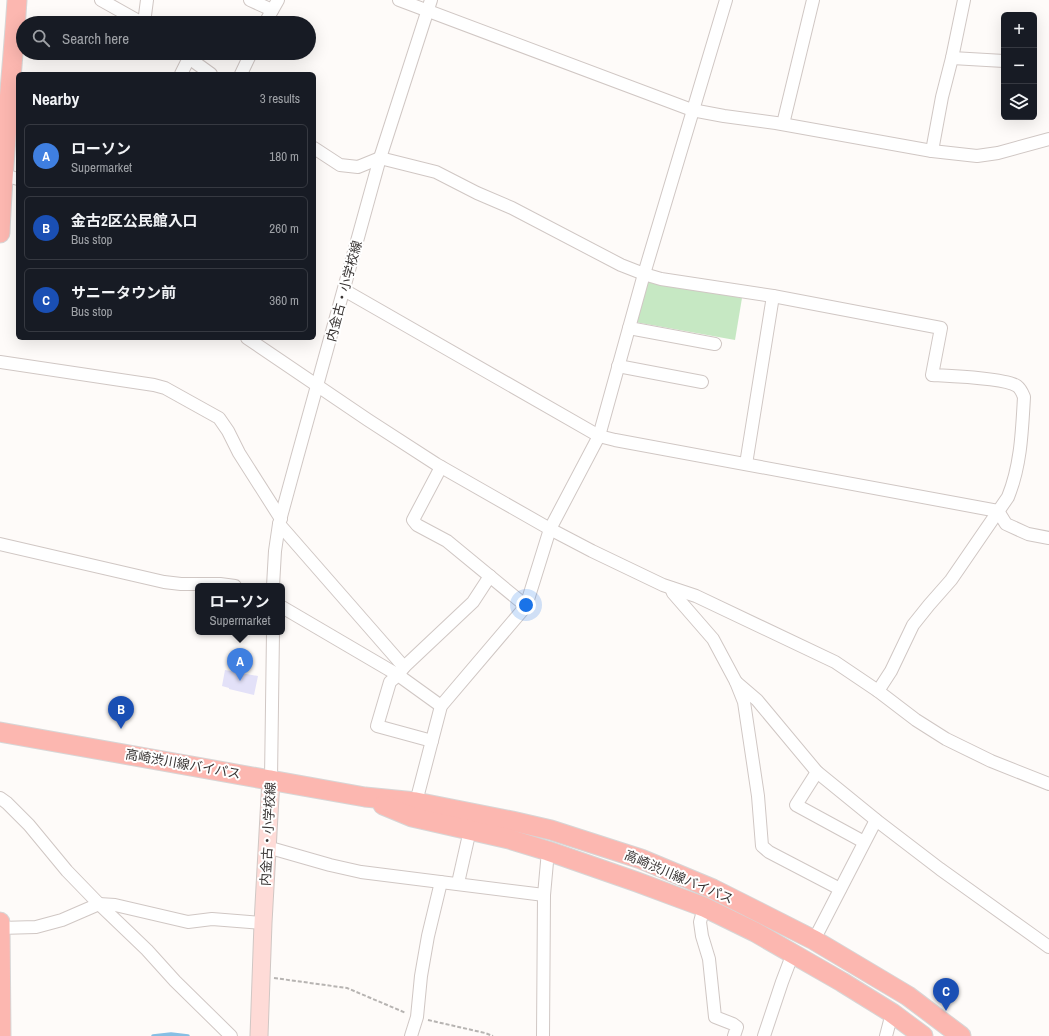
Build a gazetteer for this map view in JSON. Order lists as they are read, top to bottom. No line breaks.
{"streets":{"main road":["高崎渋川線バイパス"],"street":["内金古・小学校線"]},"crossings":[["内金古・小学校線","高崎渋川線バイパス"]],"page":{"map_buttons":["+","−"],"search":"Search here","heading":["Nearby","3 results"],"list":[{"mark":"A","name":"ローソン","note":"Supermarket","value":"180 m"},{"mark":"B","name":"金古2区公民館入口","note":"Bus stop","value":"260 m"},{"mark":"C","name":"サニータウン前","note":"Bus stop","value":"360 m"}],"popup":["ローソン","Supermarket"],"pins":["A","B","C"]}}
